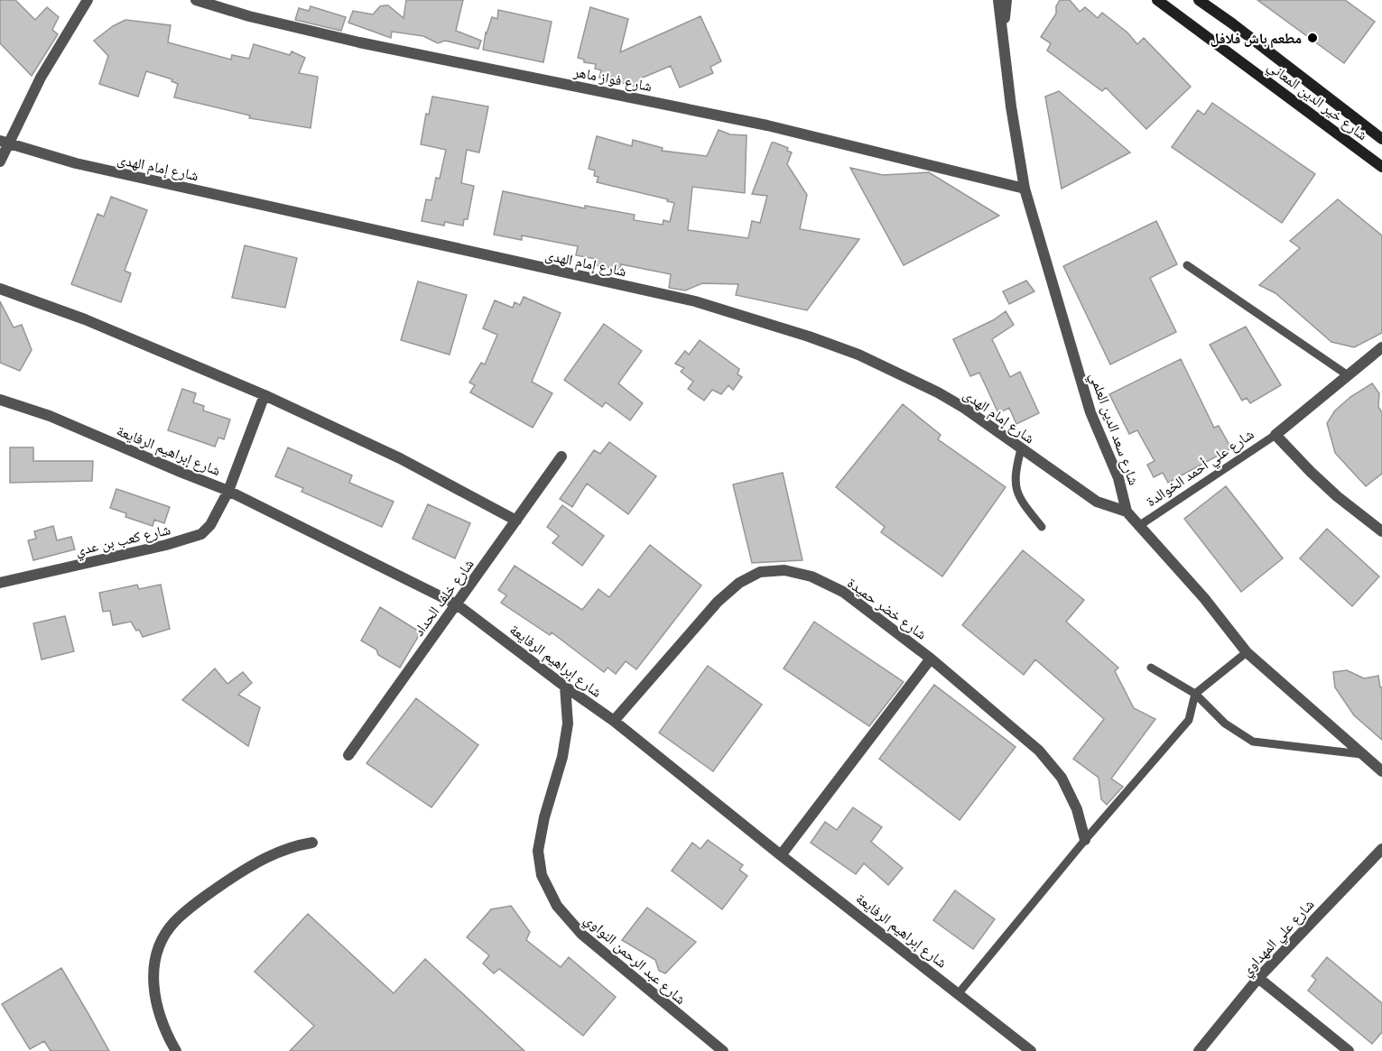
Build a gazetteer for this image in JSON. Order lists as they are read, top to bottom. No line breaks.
{"streets":{"street":["شارع فواز ماهر","شارع خير الدين المعاني","شارع إمام الهدى","شارع سعد الدين العلمي","شارع إبراهيم الرفايعة","شارع علي أحمد الخوالدة","شارع كعب بن عدي","شارع خلف الحداد","شارع خضر حميدة","شارع علي المهداوي","شارع عبد الرحمن النواوي"]},"crossings":[["شارع فواز ماهر","شارع سعد الدين العلمي"],["شارع إمام الهدى","شارع سعد الدين العلمي"],["شارع إبراهيم الرفايعة","شارع كعب بن عدي"],["شارع إبراهيم الرفايعة","شارع خلف الحداد"],["شارع إبراهيم الرفايعة","شارع خضر حميدة"],["شارع إبراهيم الرفايعة","شارع عبد الرحمن النواوي"]],"places":["مطعم باش فلافل"]}
